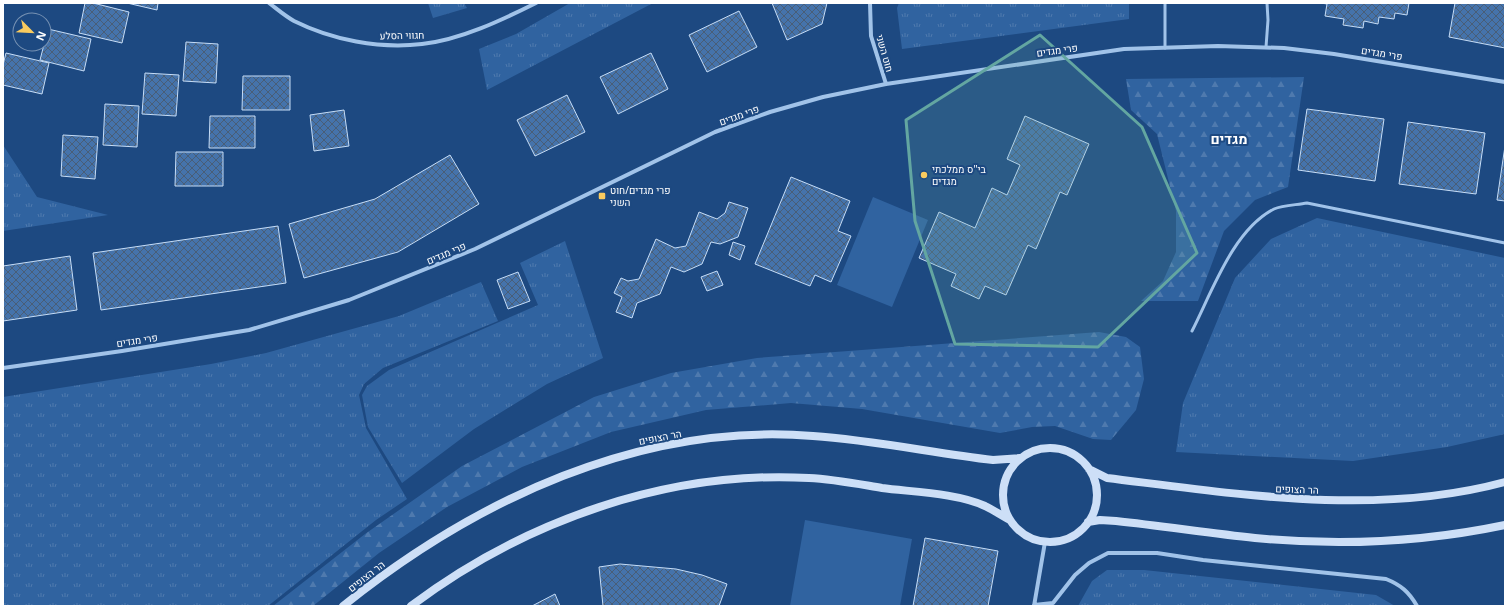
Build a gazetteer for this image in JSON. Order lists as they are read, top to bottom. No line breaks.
{"streets":{"main road":["הר הצופים"],"street":["חגווי הסלע","פרי מגדים","חוט השני"]},"crossings":[["פרי מגדים","חוט השני"]],"districts":["מגדים"],"places":{"other":["בי\"ס ממלכתי מגדים"],"transit":["פרי מגדים/חוט השני"]},"north":"bottom right"}
